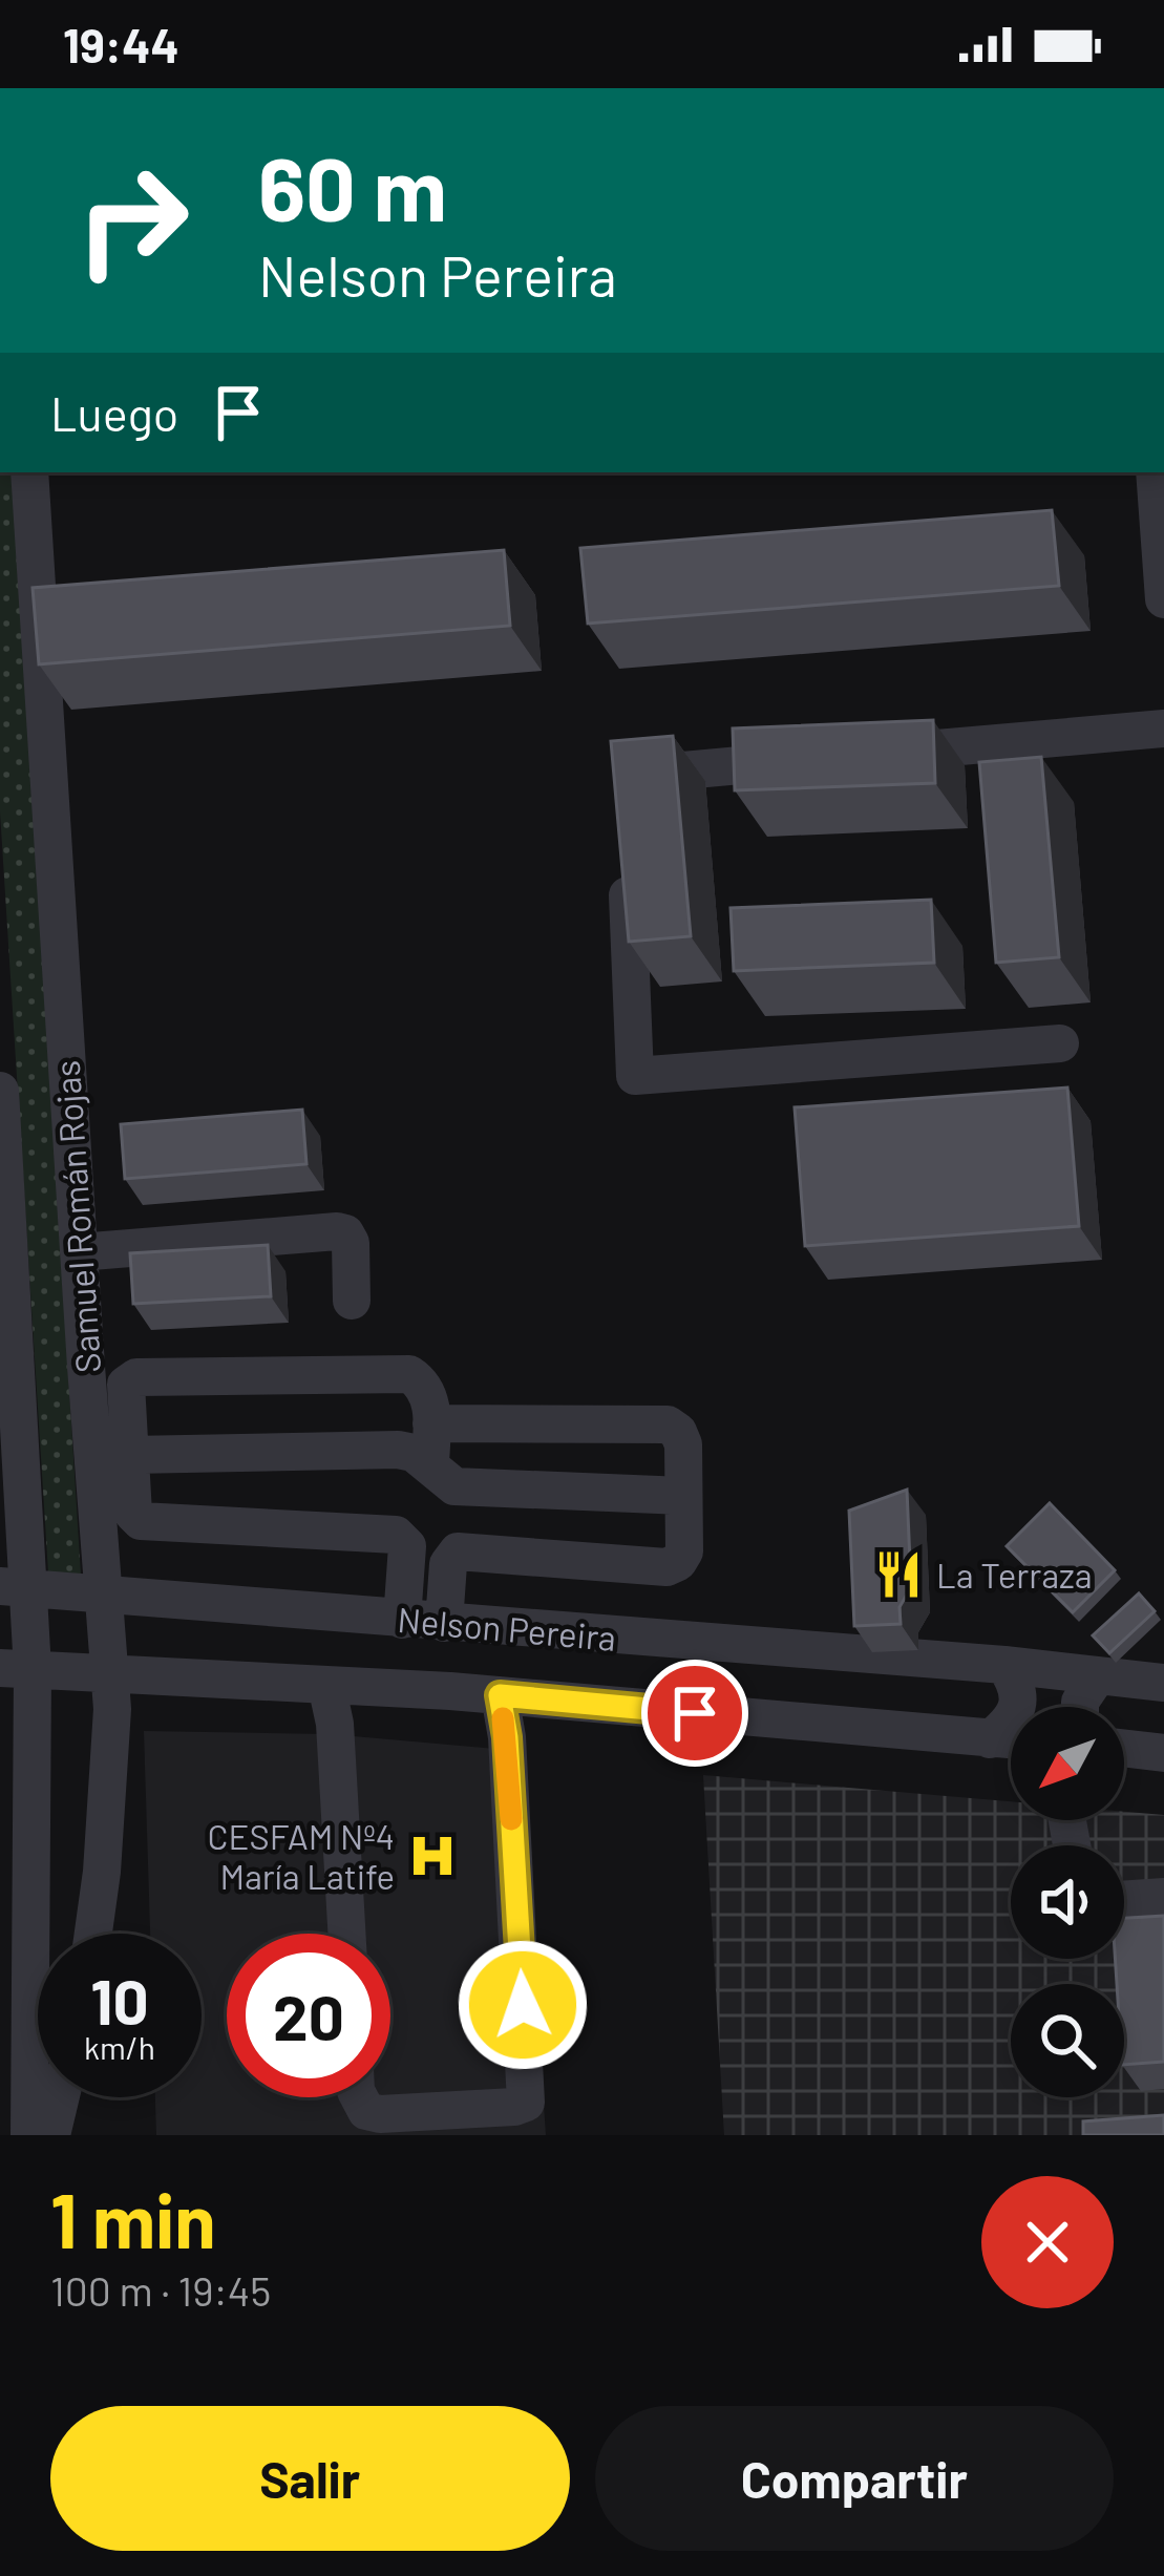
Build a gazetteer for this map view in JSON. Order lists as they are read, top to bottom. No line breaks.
{"streets":{"street":["Samuel Román Rojas","Nelson Pereira"]},"crossings":[["Samuel Román Rojas","Nelson Pereira"]],"places":{"restaurant":["La Terraza"],"hospital":["CESFAM Nº4 María Latife"]},"north":"bottom left","page":{"status":"19:44","turn":["60 m","Nelson Pereira"],"then":"Luego","speed":"10 km/h","limit":"20","heading":["1 min","100 m · 19:45"],"buttons":["Salir","Compartir"]}}
